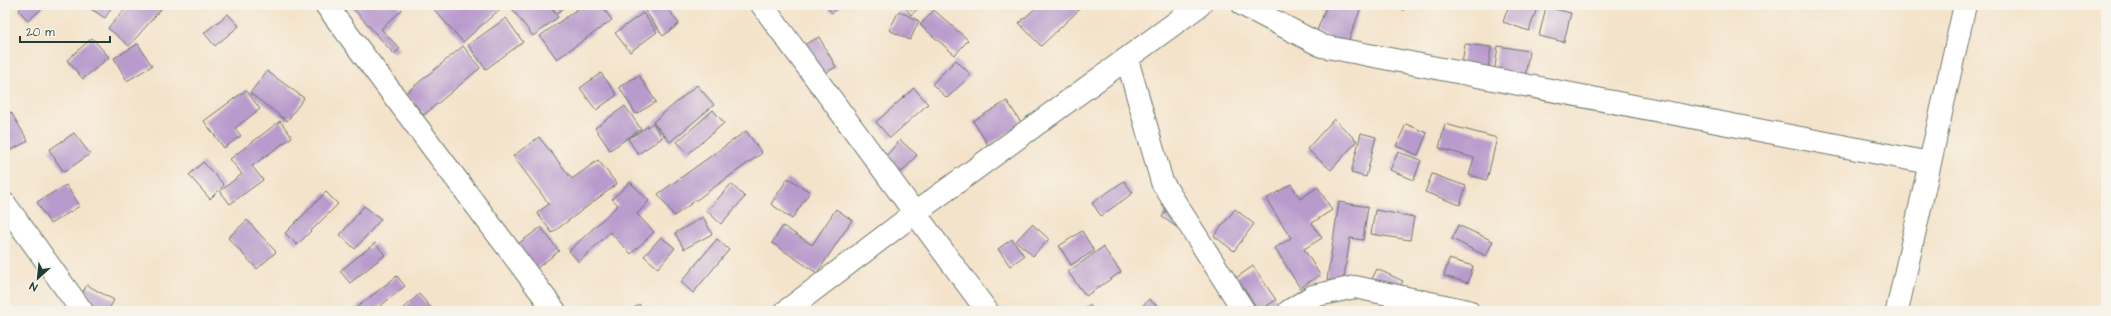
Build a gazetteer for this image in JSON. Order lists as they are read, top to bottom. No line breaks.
{"scale_bar":"20 m","north":"bottom left"}
